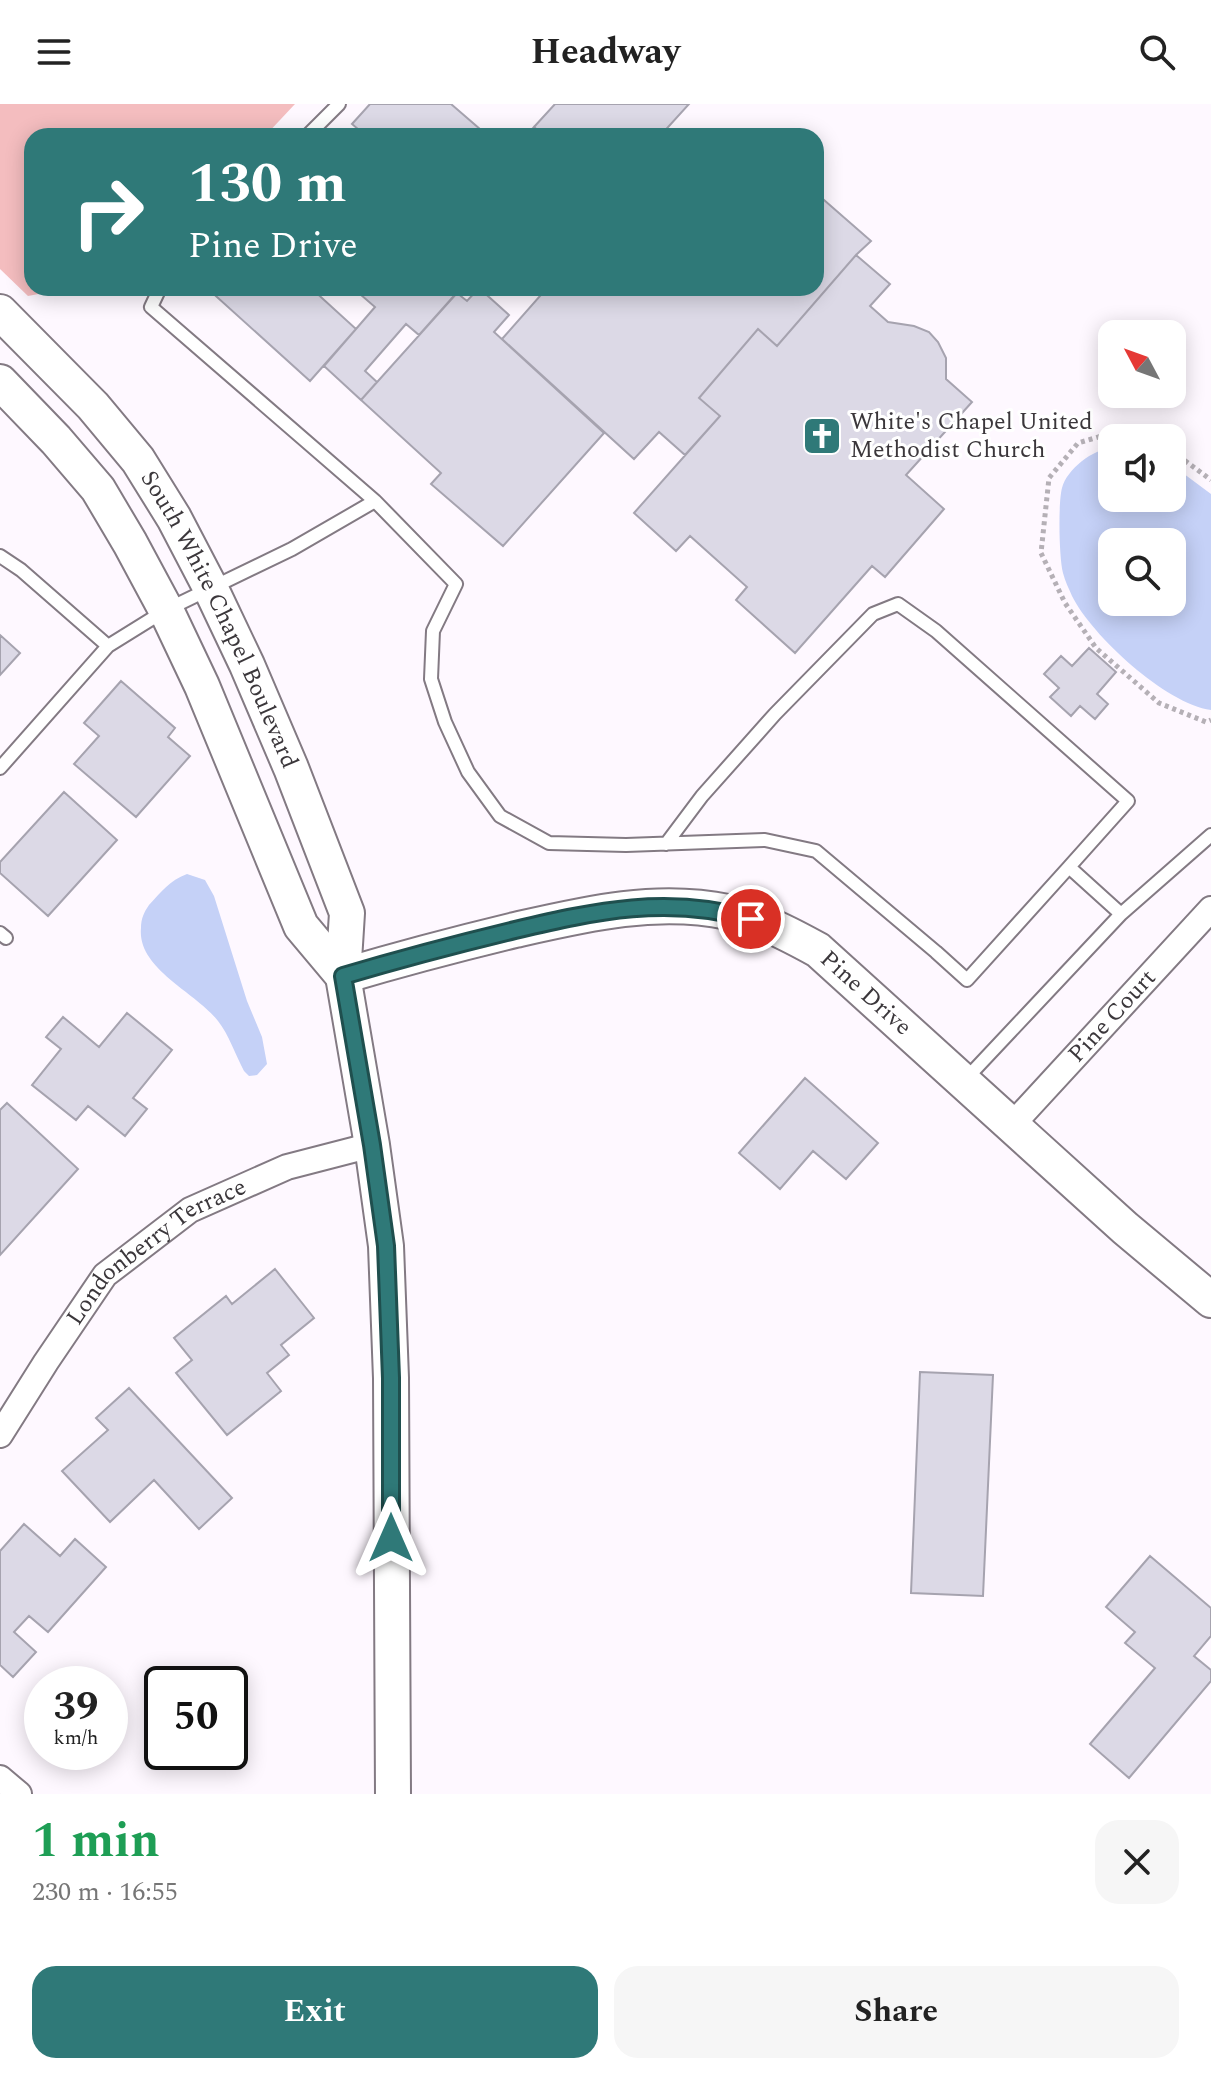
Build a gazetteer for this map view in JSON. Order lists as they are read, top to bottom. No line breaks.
{"streets":{"main road":["South White Chapel Boulevard","Pine Drive"],"street":["Pine Court","Londonberry Terrace"]},"crossings":[["South White Chapel Boulevard","Pine Drive"],["South White Chapel Boulevard","Londonberry Terrace"],["Pine Drive","Pine Court"]],"places":{"church":["White's Chapel United Methodist Church"]},"north":"top left","page":{"header":"Headway","turn":["130 m","Pine Drive"],"speed":"39 km/h","limit":"50","heading":["1 min","230 m · 16:55"],"buttons":["Exit","Share"]}}
